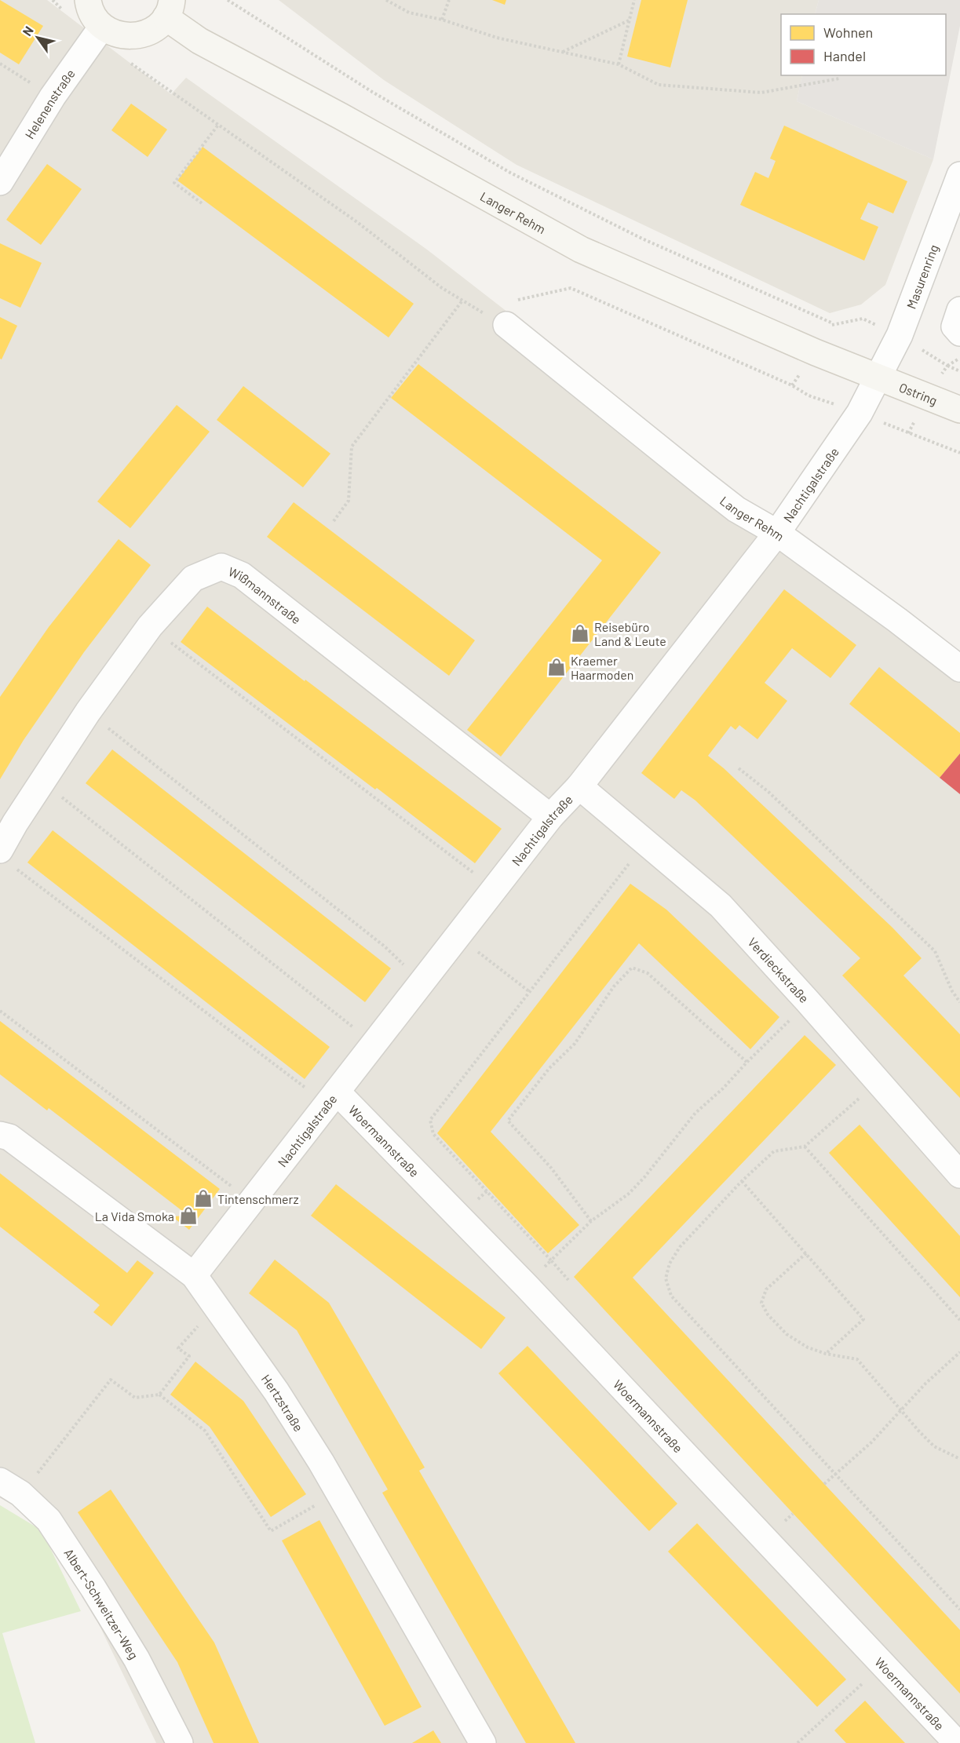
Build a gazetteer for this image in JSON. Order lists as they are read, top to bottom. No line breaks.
{"streets":{"street":["Helenenstraße","Langer Rehm","Masurenring","Ostring","Nachtigalstraße","Wißmannstraße","Verdieckstraße","Woermannstraße","Hertzstraße","Albert-Schweitzer-Weg"]},"crossings":[["Langer Rehm","Masurenring"],["Langer Rehm","Ostring"],["Langer Rehm","Nachtigalstraße"],["Masurenring","Ostring"],["Masurenring","Nachtigalstraße"],["Ostring","Nachtigalstraße"],["Nachtigalstraße","Wißmannstraße"],["Nachtigalstraße","Verdieckstraße"],["Nachtigalstraße","Woermannstraße"],["Nachtigalstraße","Hertzstraße"]],"places":{"shop":["Reisebüro Land & Leute","Kraemer Haarmoden","Tintenschmerz","La Vida Smoka"]},"legend":["Wohnen","Handel"],"north":"top left"}
